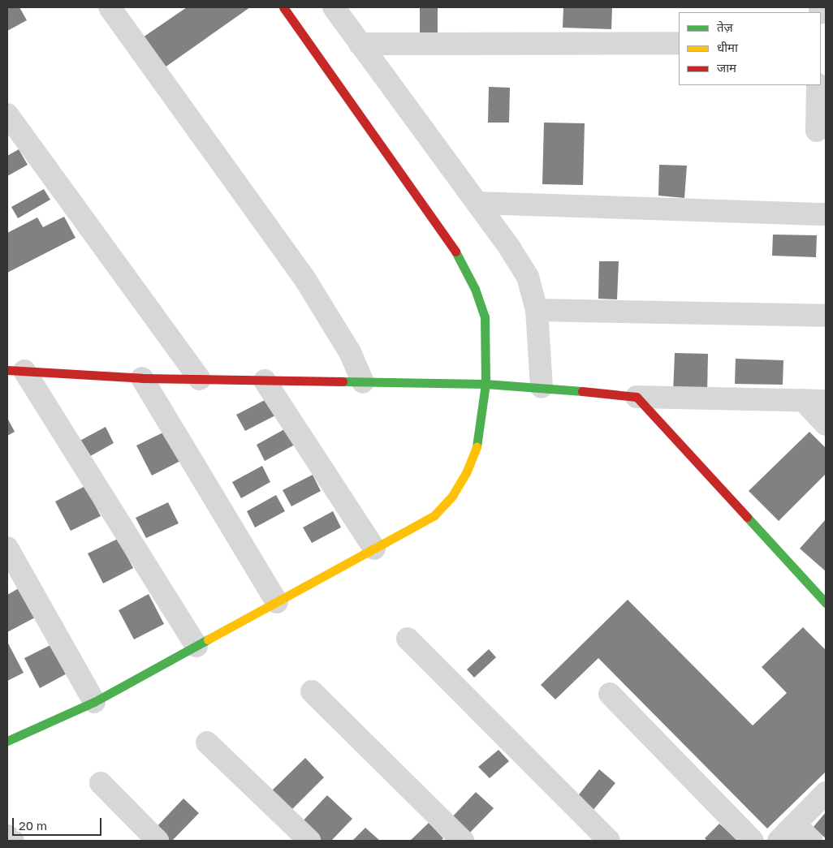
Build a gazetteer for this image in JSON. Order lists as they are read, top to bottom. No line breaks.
{"legend":["तेज़","धीमा","जाम"],"scale_bar":"20 m"}
